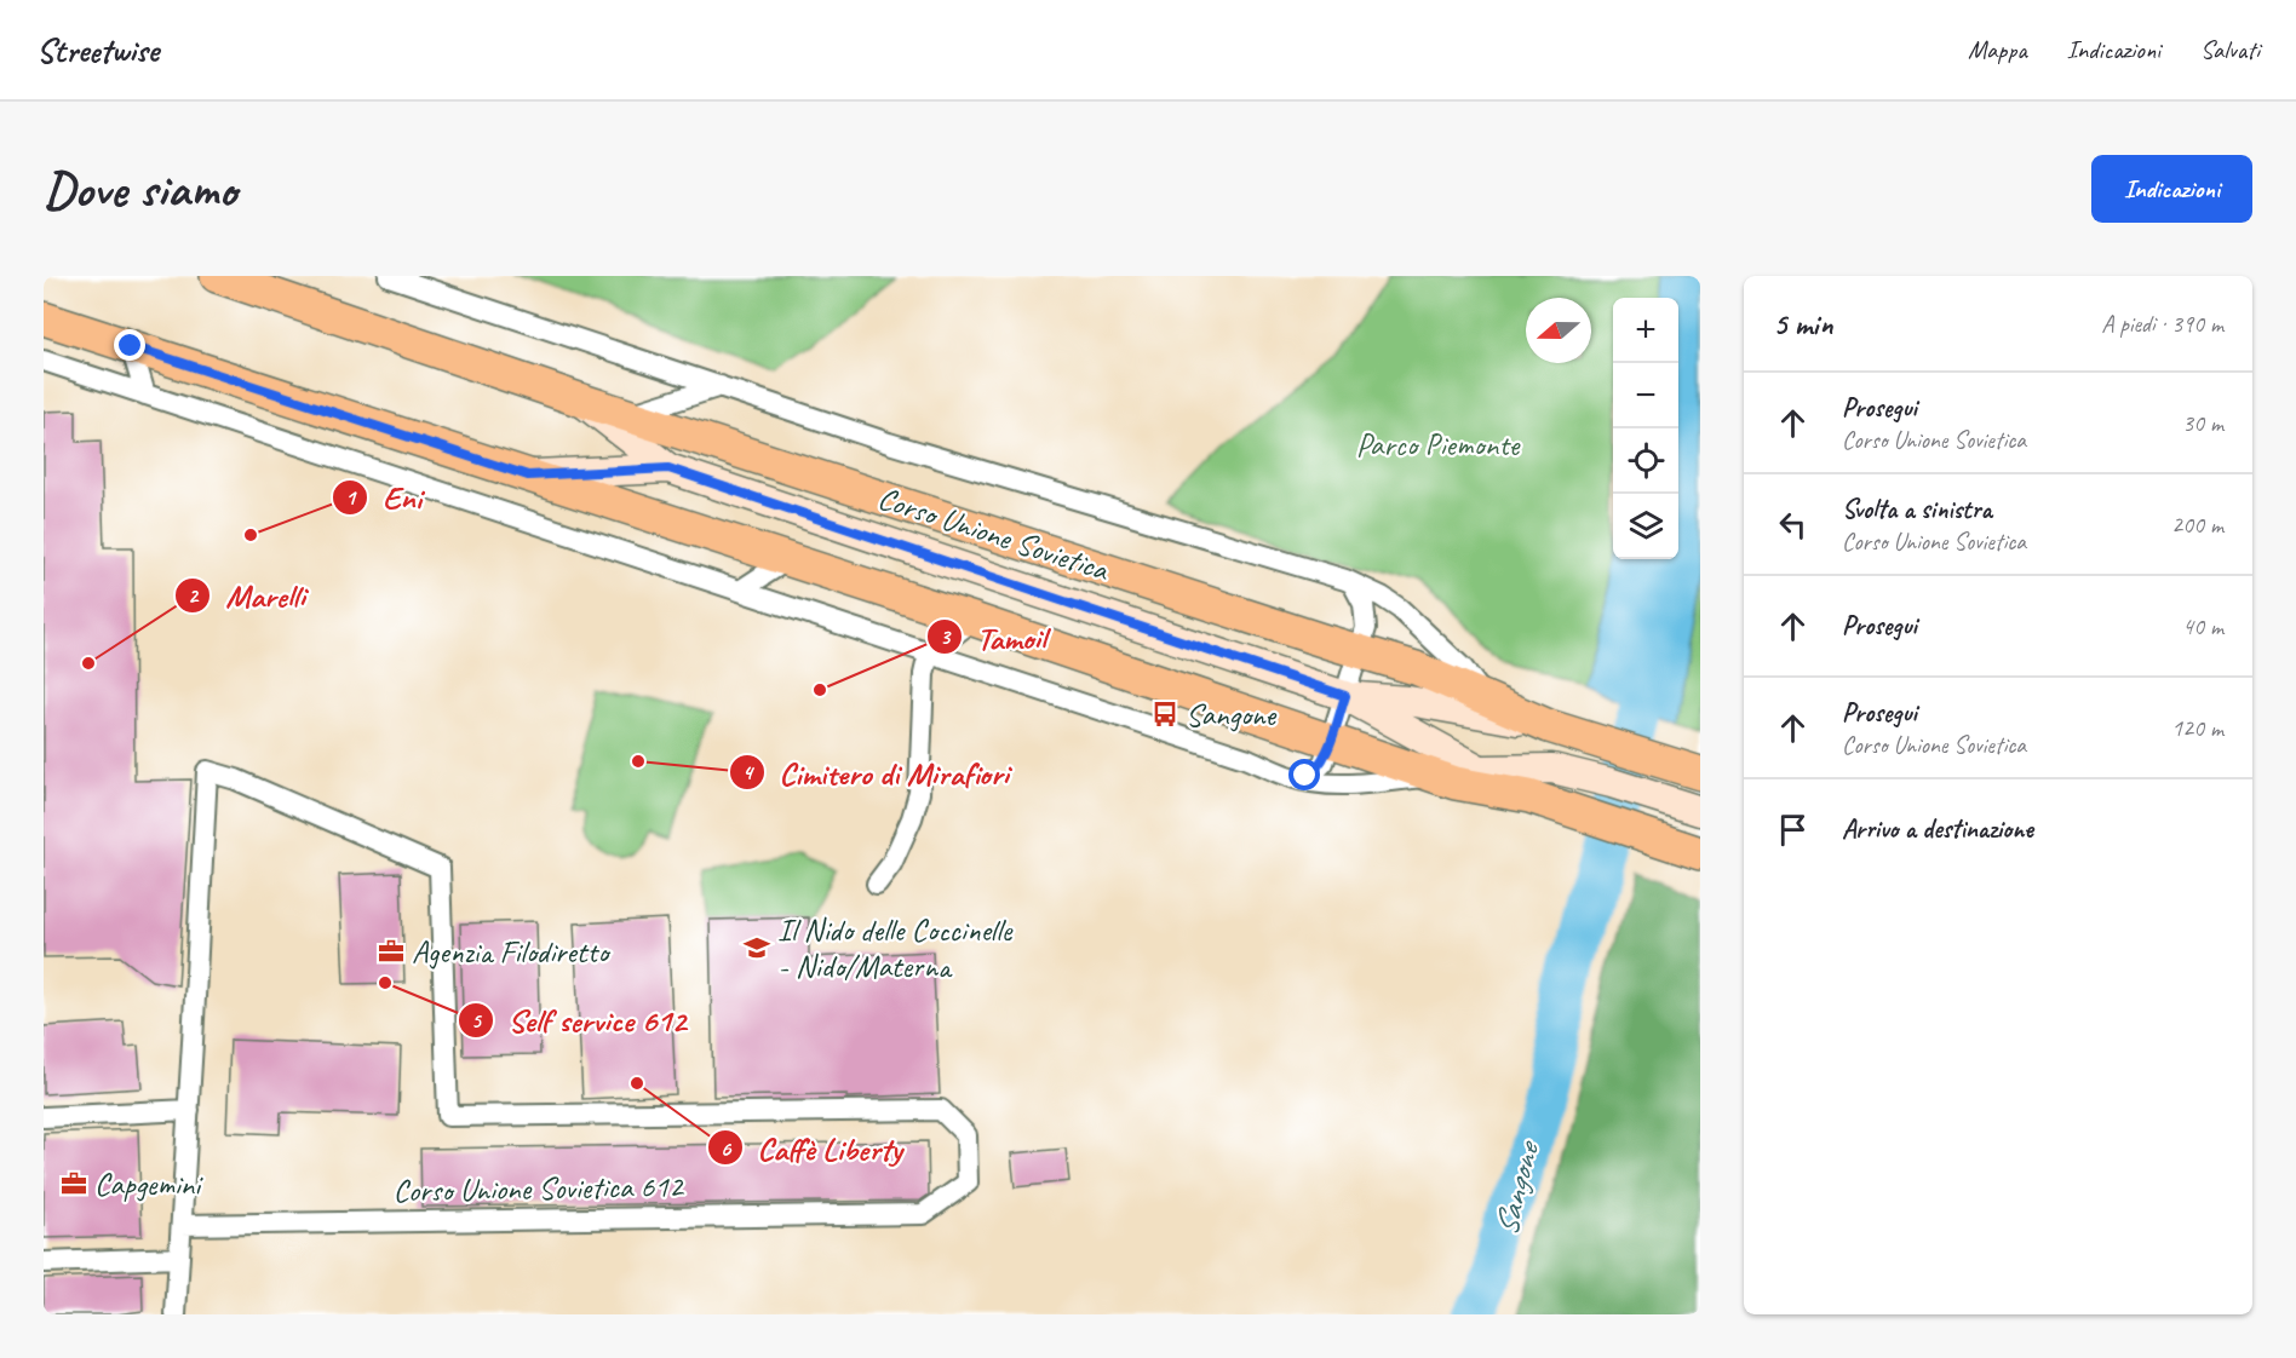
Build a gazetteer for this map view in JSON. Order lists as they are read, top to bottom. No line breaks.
{"streets":{"main road":["Corso Unione Sovietica"],"street":["Corso Unione Sovietica 612"]},"water":["Sangone"],"parks":["Parco Piemonte"],"places":{"other":["Eni","Marelli","Tamoil","Cimitero di Mirafiori","Self service 612","Caffè Liberty"],"bus stop":["Sangone"],"school or university":["Il Nido delle Coccinelle - Nido/Materna"],"office":["Agenzia Filodiretto","Capgemini"]},"north":"left","page":{"header":"Streetwise","nav":["Mappa","Indicazioni","Salvati"],"buttons":"Indicazioni","title":"Dove siamo","heading":["5 min","A piedi · 390 m"],"map_buttons":["+","−"],"list":[["Prosegui","Corso Unione Sovietica","30 m"],["Svolta a sinistra","Corso Unione Sovietica","200 m"],["Prosegui","40 m"],["Prosegui","Corso Unione Sovietica","120 m"],"Arrivo a destinazione"]}}
